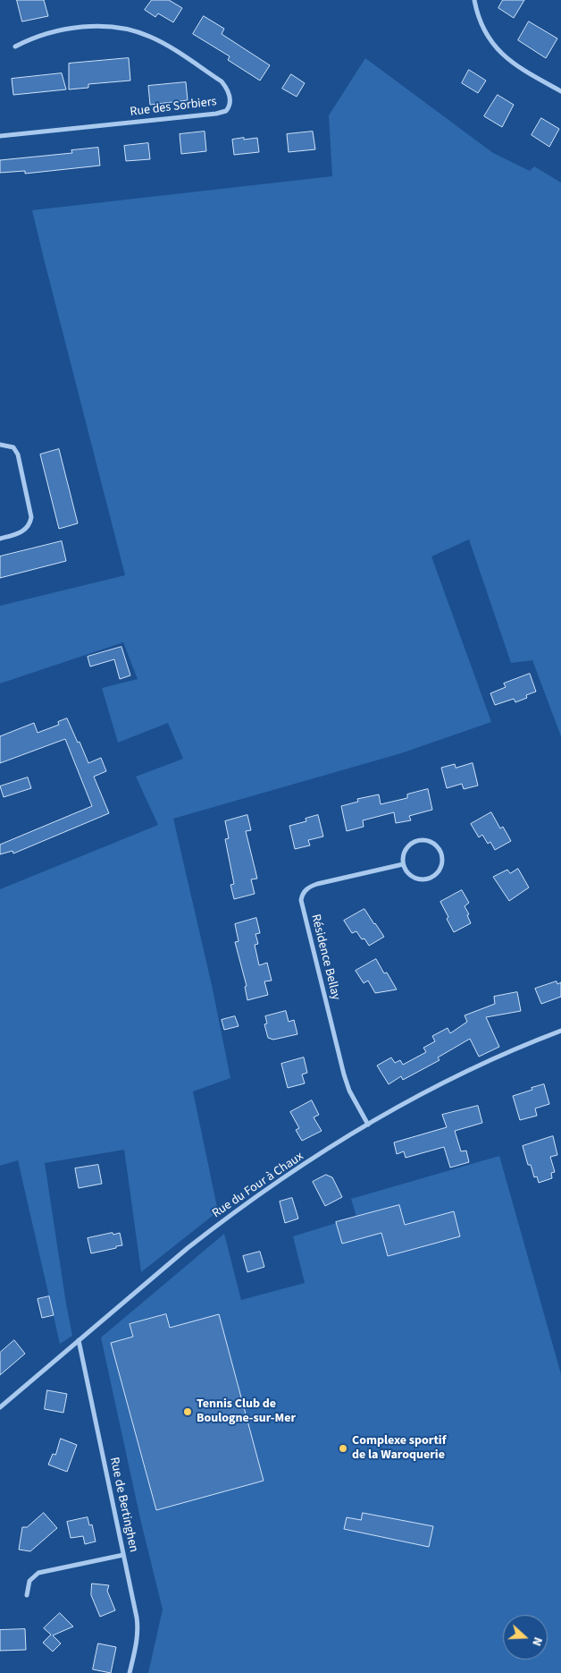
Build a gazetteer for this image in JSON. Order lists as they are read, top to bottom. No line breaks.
{"streets":{"street":["Rue des Sorbiers","Résidence Bellay","Rue du Four à Chaux","Rue de Bertinghen"]},"crossings":[["Résidence Bellay","Rue du Four à Chaux"],["Rue du Four à Chaux","Rue de Bertinghen"]],"places":["Tennis Club de Boulogne-sur-Mer","Complexe sportif de la Waroquerie"],"north":"right"}
